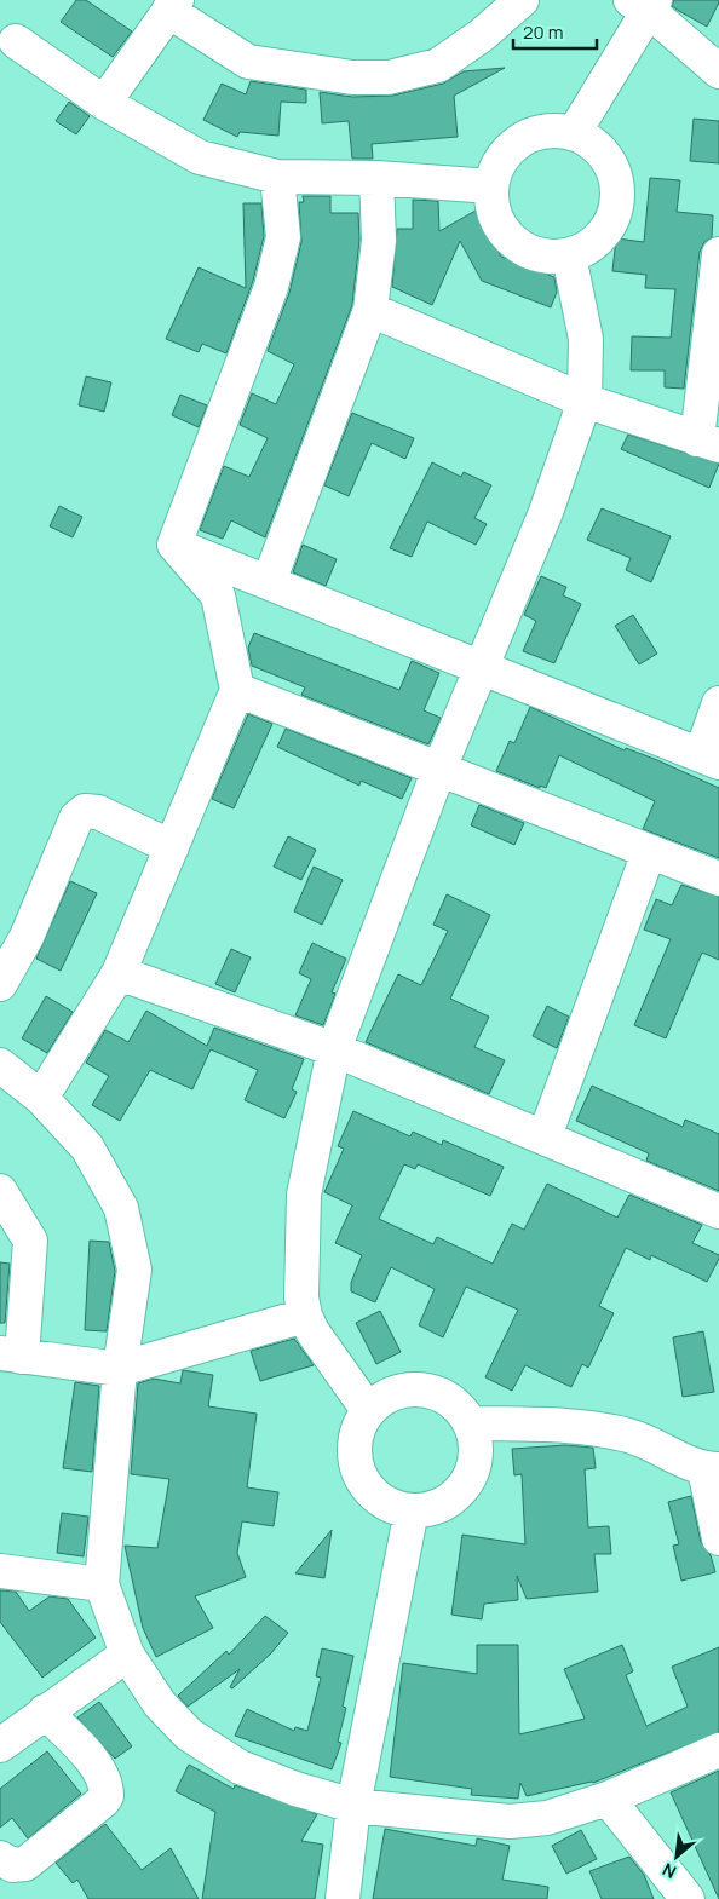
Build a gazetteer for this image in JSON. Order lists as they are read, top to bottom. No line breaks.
{"scale_bar":"20 m","north":"bottom left"}
